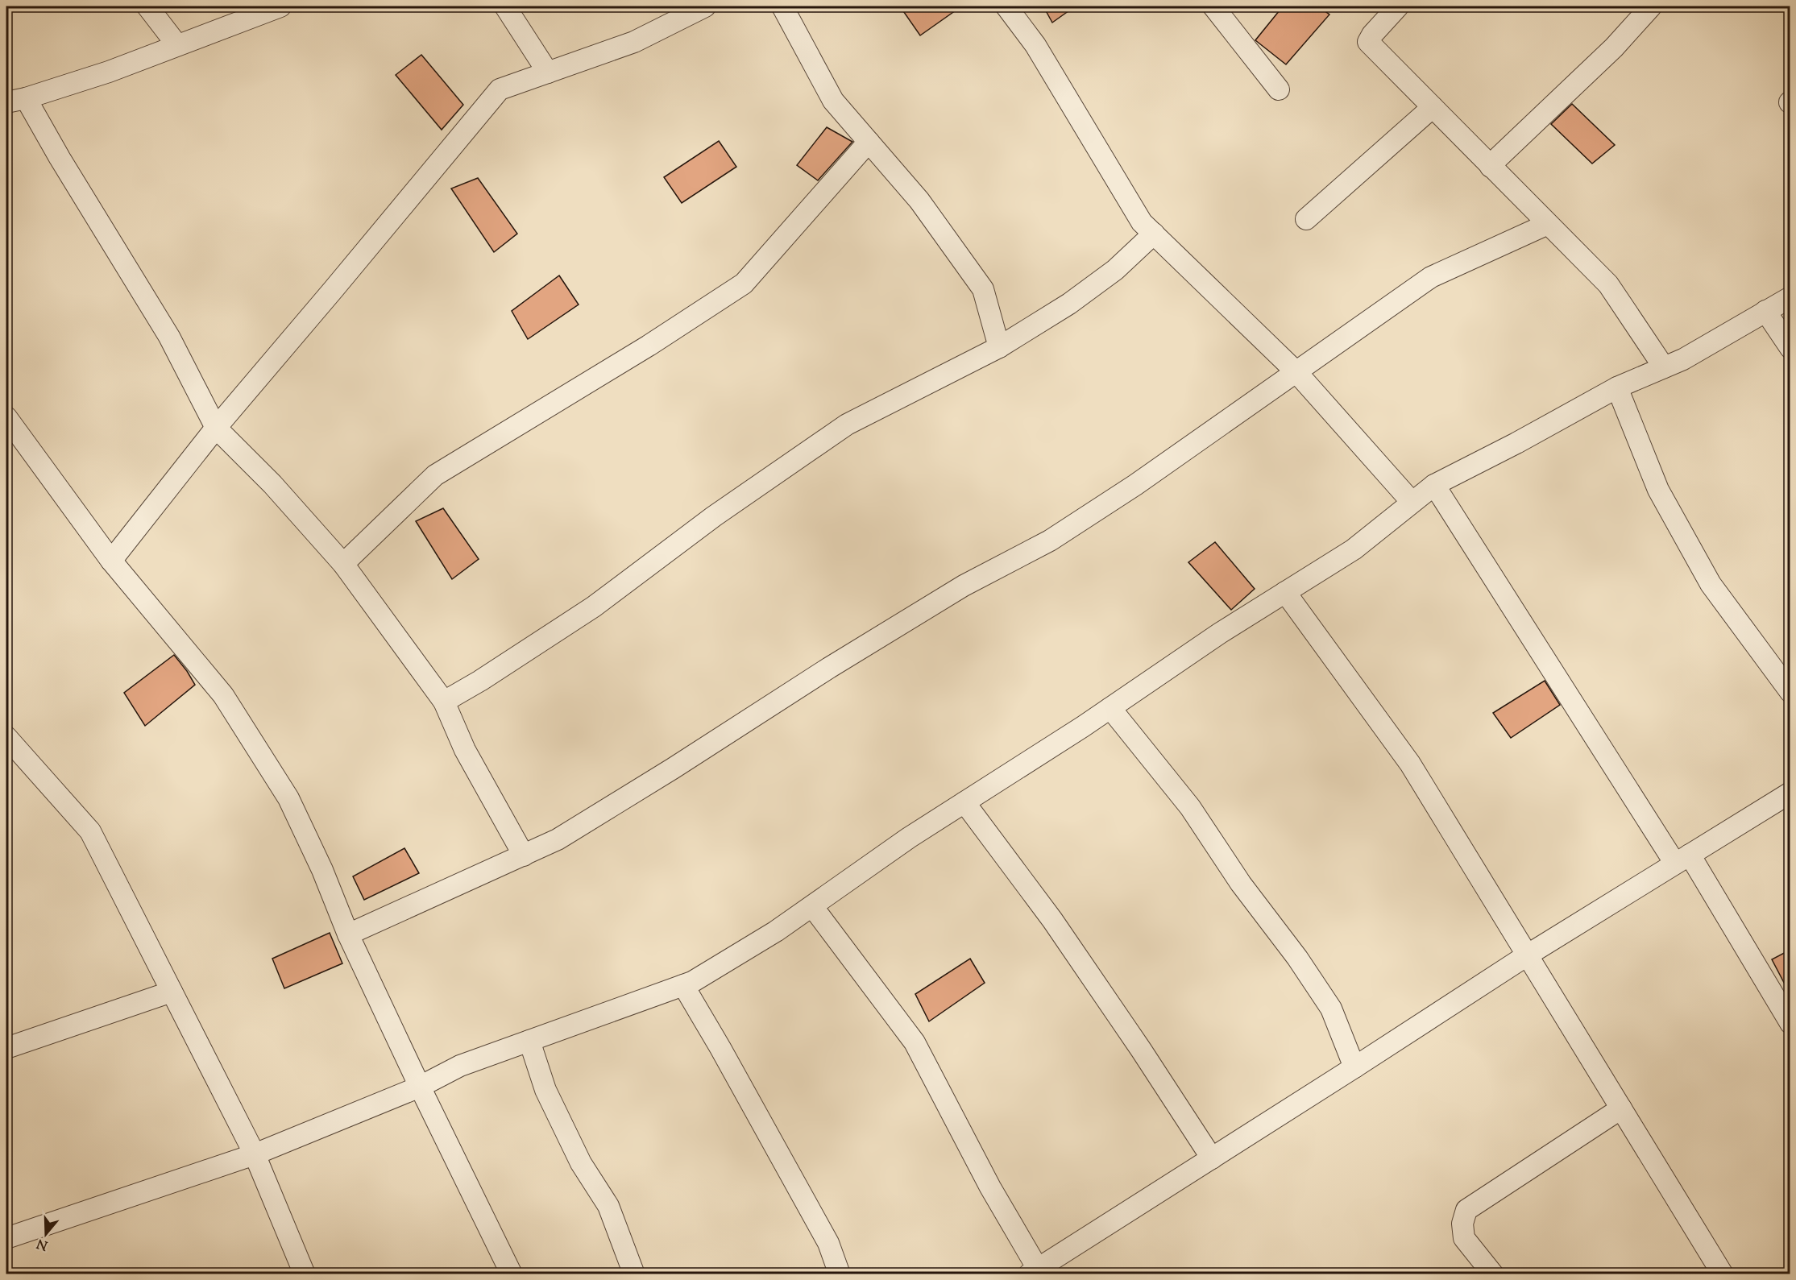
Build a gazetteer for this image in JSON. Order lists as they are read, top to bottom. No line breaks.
{"north":"bottom"}
